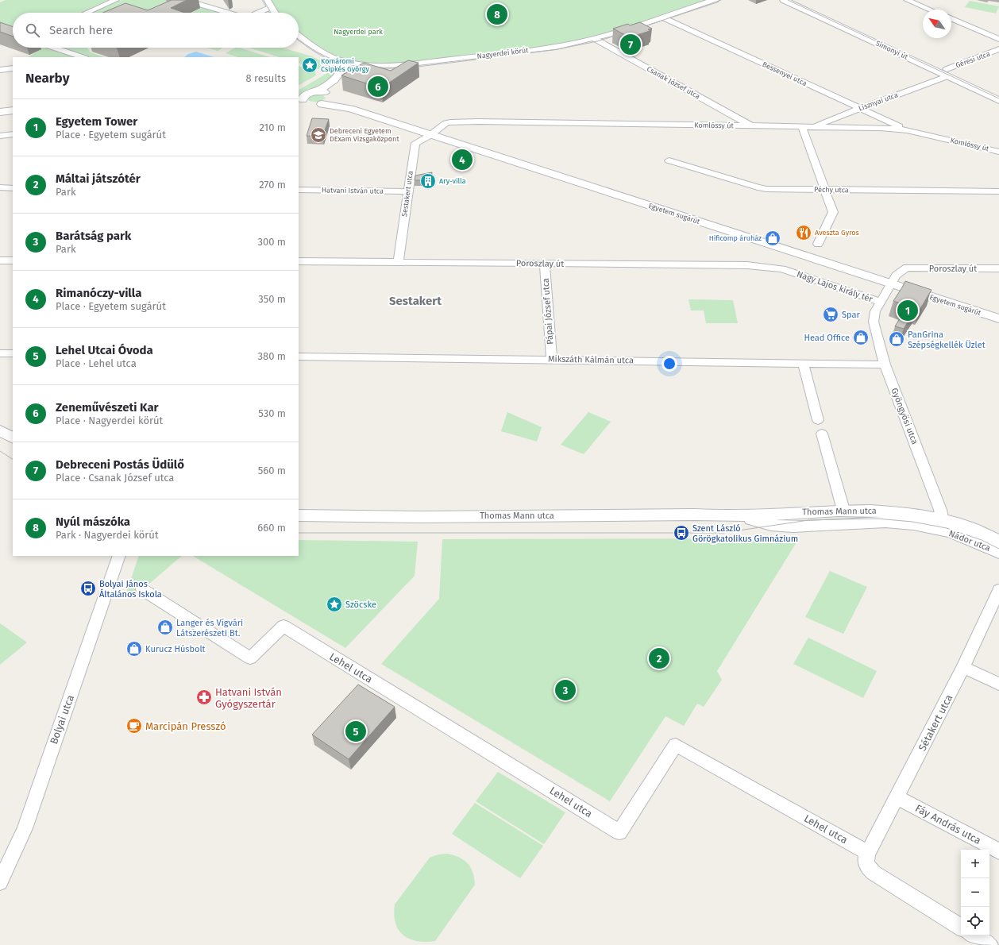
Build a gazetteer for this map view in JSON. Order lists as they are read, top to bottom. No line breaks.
{"streets":{"street":["Simonyi út","Nagyerdei körút","Géresi utca","Bessenyei utca","Csanak József utca","Lisznyai utca","Komlóssy út","Péchy utca","Hatvani István utca","Sestakert utca","Egyetem sugárút","Poroszlay út","Nagy Lajos király tér","Pápai József utca","Mikszáth Kálmán utca","Gyöngyösi utca","Thomas Mann utca","Nádor utca","Lehel utca","Bolyai utca","Sétakert utca","Fáy András utca"]},"crossings":[["Simonyi út","Géresi utca"],["Simonyi út","Lisznyai utca"],["Nagyerdei körút","Bessenyei utca"],["Nagyerdei körút","Csanak József utca"],["Géresi utca","Lisznyai utca"],["Bessenyei utca","Lisznyai utca"],["Bessenyei utca","Komlóssy út"],["Csanak József utca","Komlóssy út"],["Lisznyai utca","Komlóssy út"],["Komlóssy út","Sestakert utca"],["Komlóssy út","Egyetem sugárút"],["Hatvani István utca","Sestakert utca"],["Sestakert utca","Egyetem sugárút"],["Sestakert utca","Poroszlay út"],["Egyetem sugárút","Nagy Lajos király tér"],["Poroszlay út","Nagy Lajos király tér"],["Poroszlay út","Pápai József utca"],["Nagy Lajos király tér","Gyöngyösi utca"],["Pápai József utca","Mikszáth Kálmán utca"],["Mikszáth Kálmán utca","Gyöngyösi utca"],["Gyöngyösi utca","Thomas Mann utca"],["Gyöngyösi utca","Nádor utca"],["Thomas Mann utca","Nádor utca"],["Lehel utca","Sétakert utca"],["Sétakert utca","Fáy András utca"]],"districts":["Sestakert"],"parks":["Nagyerdei park"],"places":{"place":["Komáromi Csipkés György","Szöcske"],"school or university":["Debreceni Egyetem DExam Vizsgaközpont"],"building":["Ary-villa"],"restaurant":["Aveszta Gyros"],"shop":["Hificomp áruház","Head Office","PanGrina Szépségkellék Üzlet","Langer és Vígvári Látszerészeti Bt.","Kurucz Húsbolt"],"supermarket":["Spar"],"bus stop":["Szent László Görögkatolikus Gimnázium","Bolyai János Általános Iskola"],"pharmacy":["Hatvani István Gyógyszertár"],"cafe":["Marcipán Presszó"]},"north":"top left","page":{"pins":["8","7","6","4","1","2","3","5"],"search":"Search here","heading":["Nearby","8 results"],"list":[{"mark":"1","name":"Egyetem Tower","note":"Place · Egyetem sugárút","value":"210 m"},{"mark":"2","name":"Máltai játszótér","note":"Park","value":"270 m"},{"mark":"3","name":"Barátság park","note":"Park","value":"300 m"},{"mark":"4","name":"Rimanóczy-villa","note":"Place · Egyetem sugárút","value":"350 m"},{"mark":"5","name":"Lehel Utcai Óvoda","note":"Place · Lehel utca","value":"380 m"},{"mark":"6","name":"Zeneművészeti Kar","note":"Place · Nagyerdei körút","value":"530 m"},{"mark":"7","name":"Debreceni Postás Üdülő","note":"Place · Csanak József utca","value":"560 m"},{"mark":"8","name":"Nyúl mászóka","note":"Park · Nagyerdei körút","value":"660 m"}],"map_buttons":["+","−"]}}
